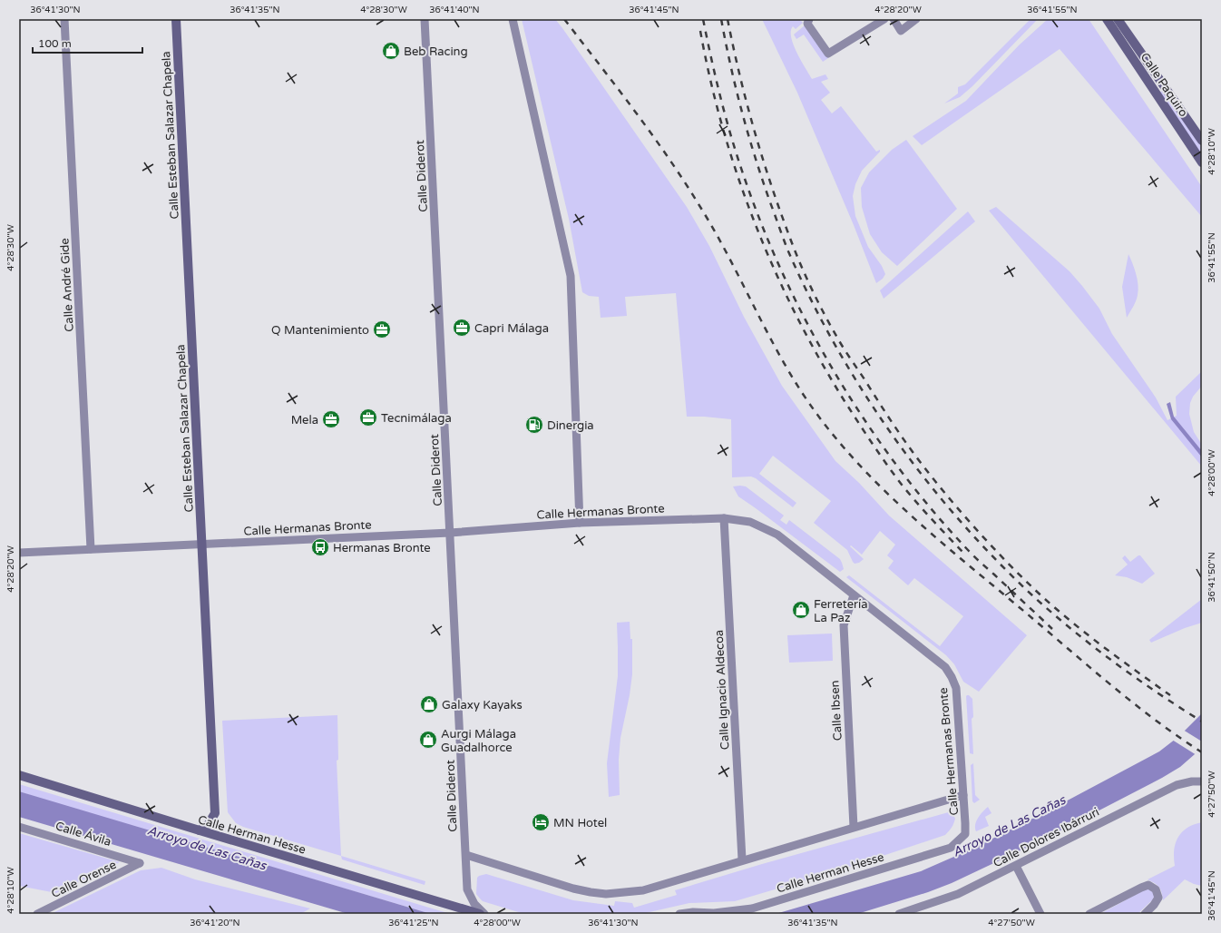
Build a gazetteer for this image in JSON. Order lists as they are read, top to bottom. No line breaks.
{"streets":{"street":["Calle Paquiro","Calle Esteban Salazar Chapela","Calle Diderot","Calle André Gide","Calle Hermanas Bronte","Calle Ignacio Aldecoa","Calle Ibsen","Calle Ávila","Calle Herman Hesse","Calle Dolores Ibárruri","Calle Orense"]},"crossings":[["Calle Esteban Salazar Chapela","Calle Hermanas Bronte"],["Calle Esteban Salazar Chapela","Calle Herman Hesse"],["Calle Diderot","Calle Hermanas Bronte"],["Calle André Gide","Calle Hermanas Bronte"],["Calle Hermanas Bronte","Calle Ignacio Aldecoa"],["Calle Hermanas Bronte","Calle Ibsen"],["Calle Hermanas Bronte","Calle Herman Hesse"],["Calle Ávila","Calle Orense"]],"water":["Arroyo de Las Cañas"],"places":{"shop":["Beb Racing","Ferretería La Paz","Galaxy Kayaks","Aurgi Málaga Guadalhorce"],"office":["Capri Málaga","Q Mantenimiento","Tecnimálaga","Mela"],"fuel station":["Dinergia"],"bus stop":["Hermanas Bronte"],"hotel":["MN Hotel"]},"scale_bar":"100 m","coordinates":["36°41'30\"N","36°41'35\"N","4°28'30\"W","36°41'40\"N","36°41'45\"N","4°28'20\"W","36°41'55\"N","4°28'10\"W","4°28'00\"W","36°41'50\"N","4°27'50\"W","36°41'20\"N","36°41'25\"N"]}
